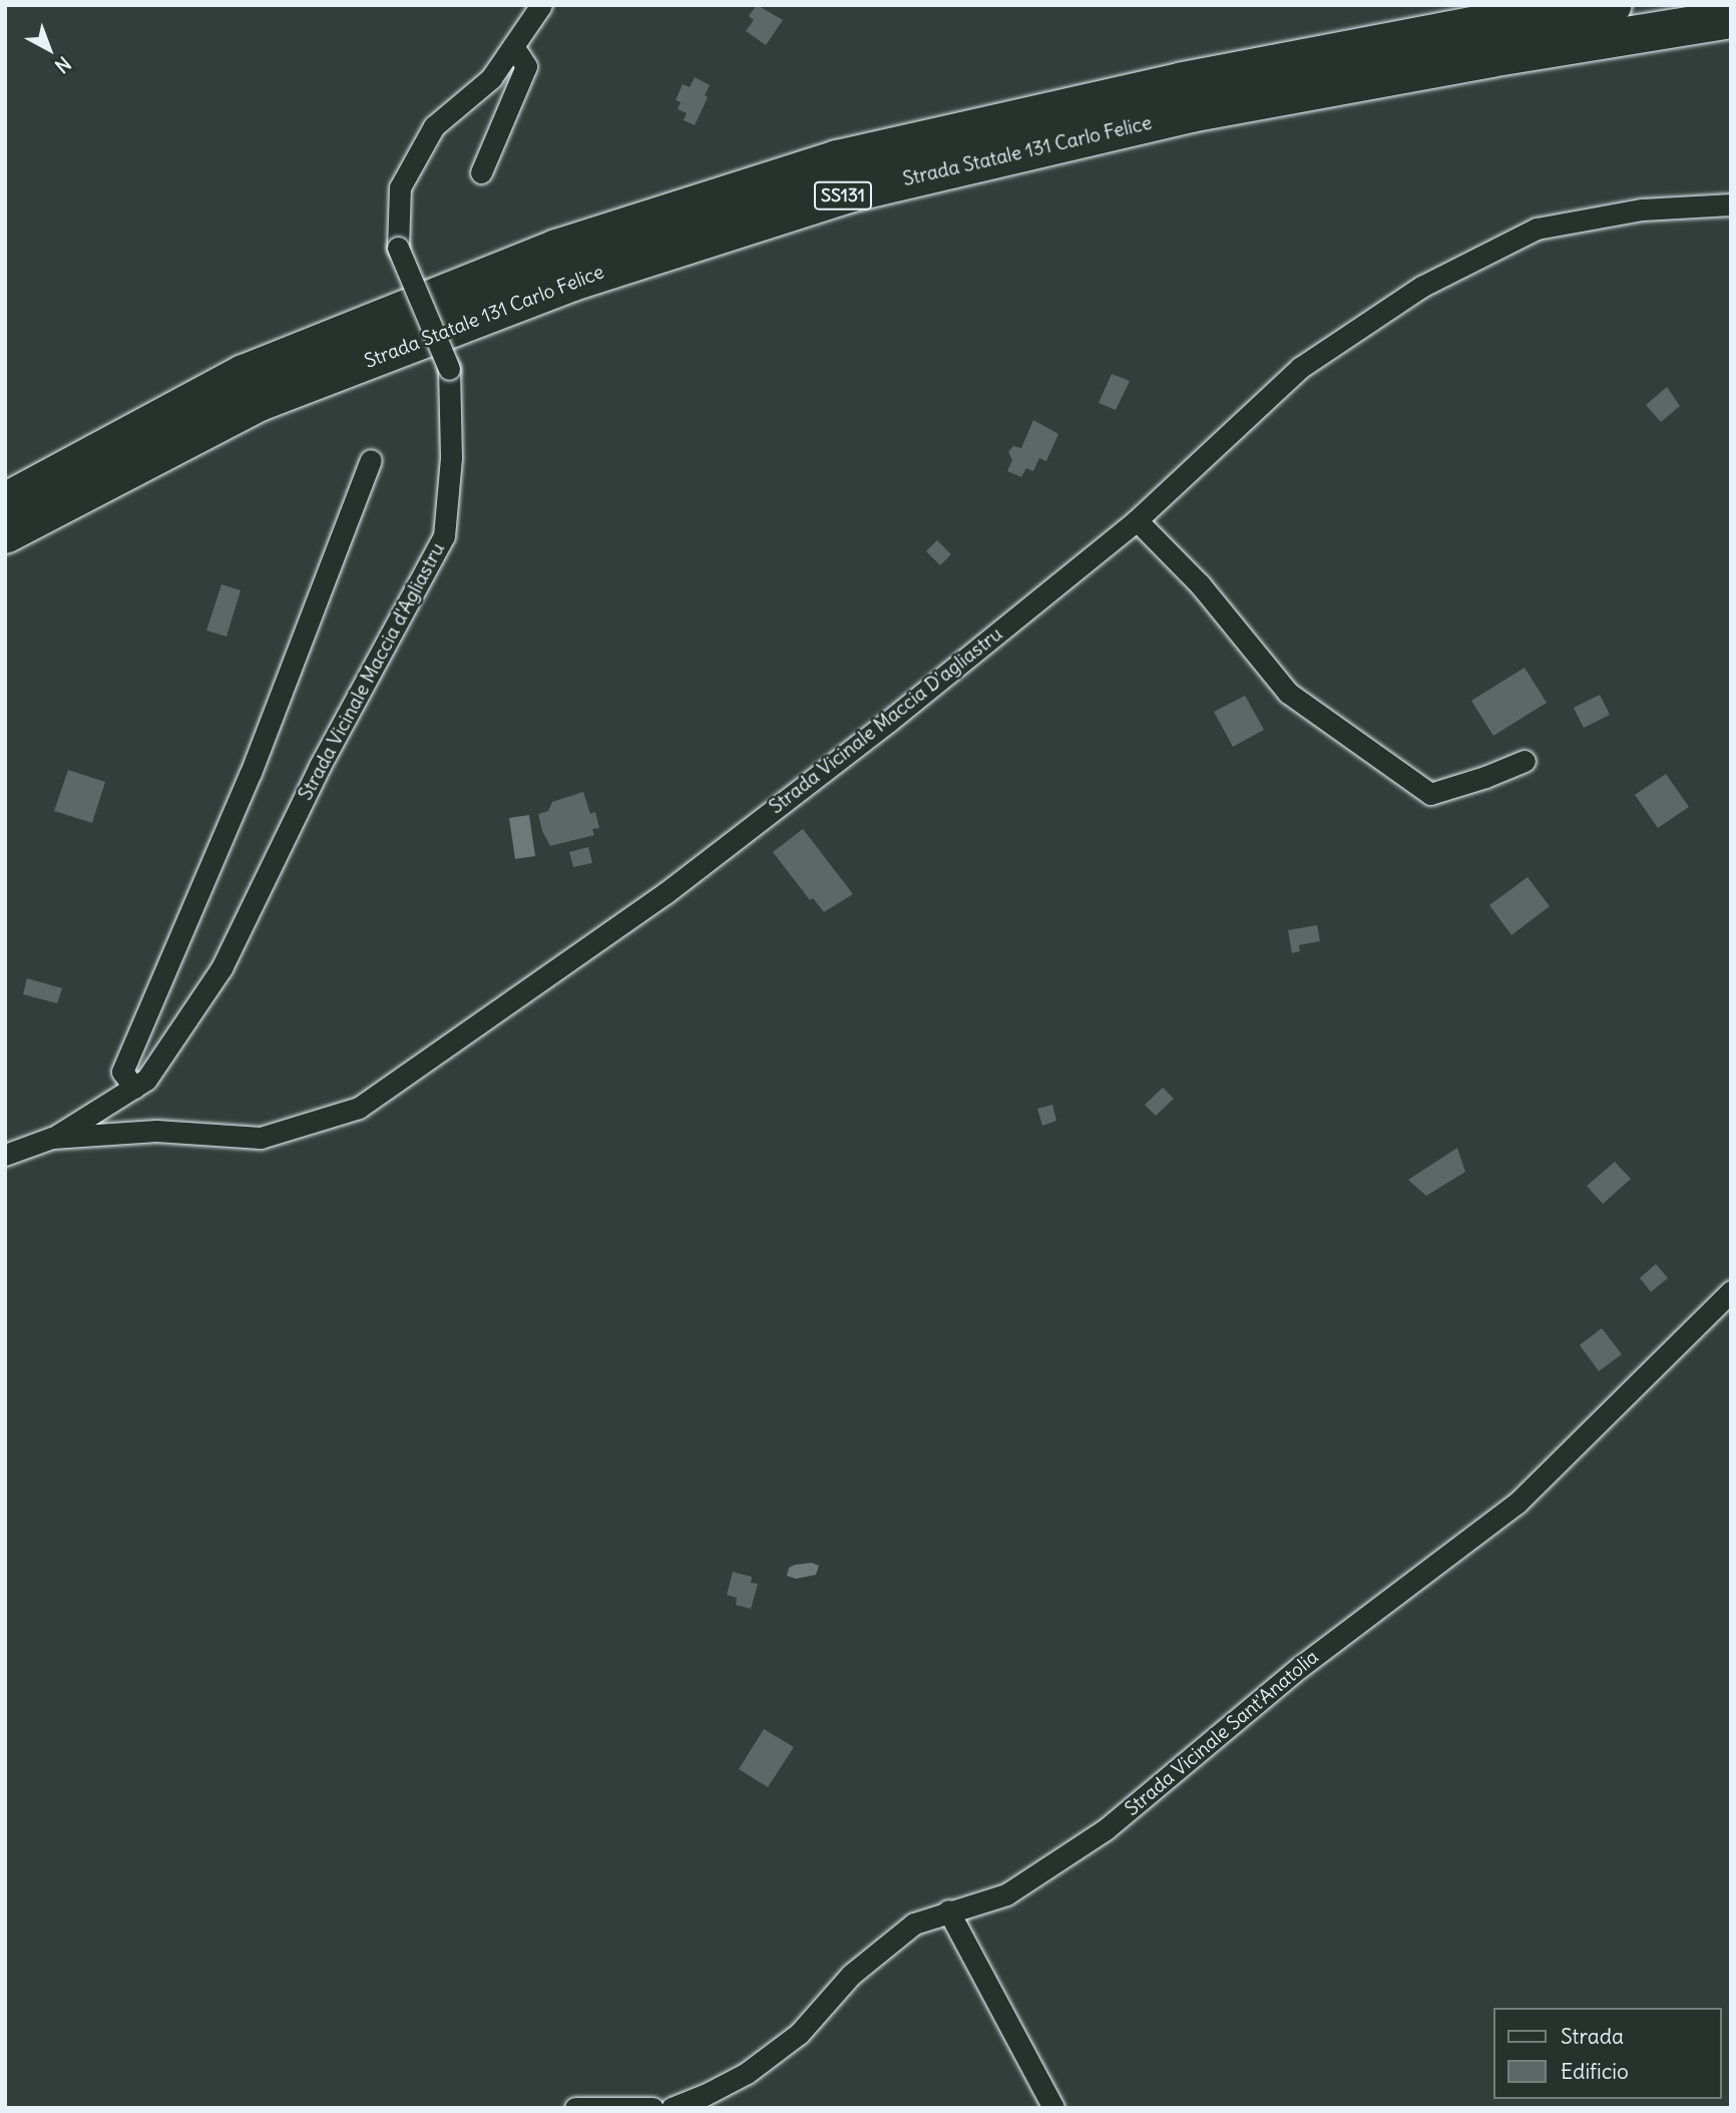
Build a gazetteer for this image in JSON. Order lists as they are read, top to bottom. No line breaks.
{"streets":{"highway":["Strada Statale 131 Carlo Felice","SS131"],"street":["Strada Vicinale Maccia d'Agliastru","Strada Vicinale Maccia D'agliastru","Strada Vicinale Sant'Anatolia"]},"crossings":[["Strada Vicinale Maccia d'Agliastru","Strada Vicinale Maccia D'agliastru"]],"legend":["Strada","Edificio"],"north":"bottom right"}
